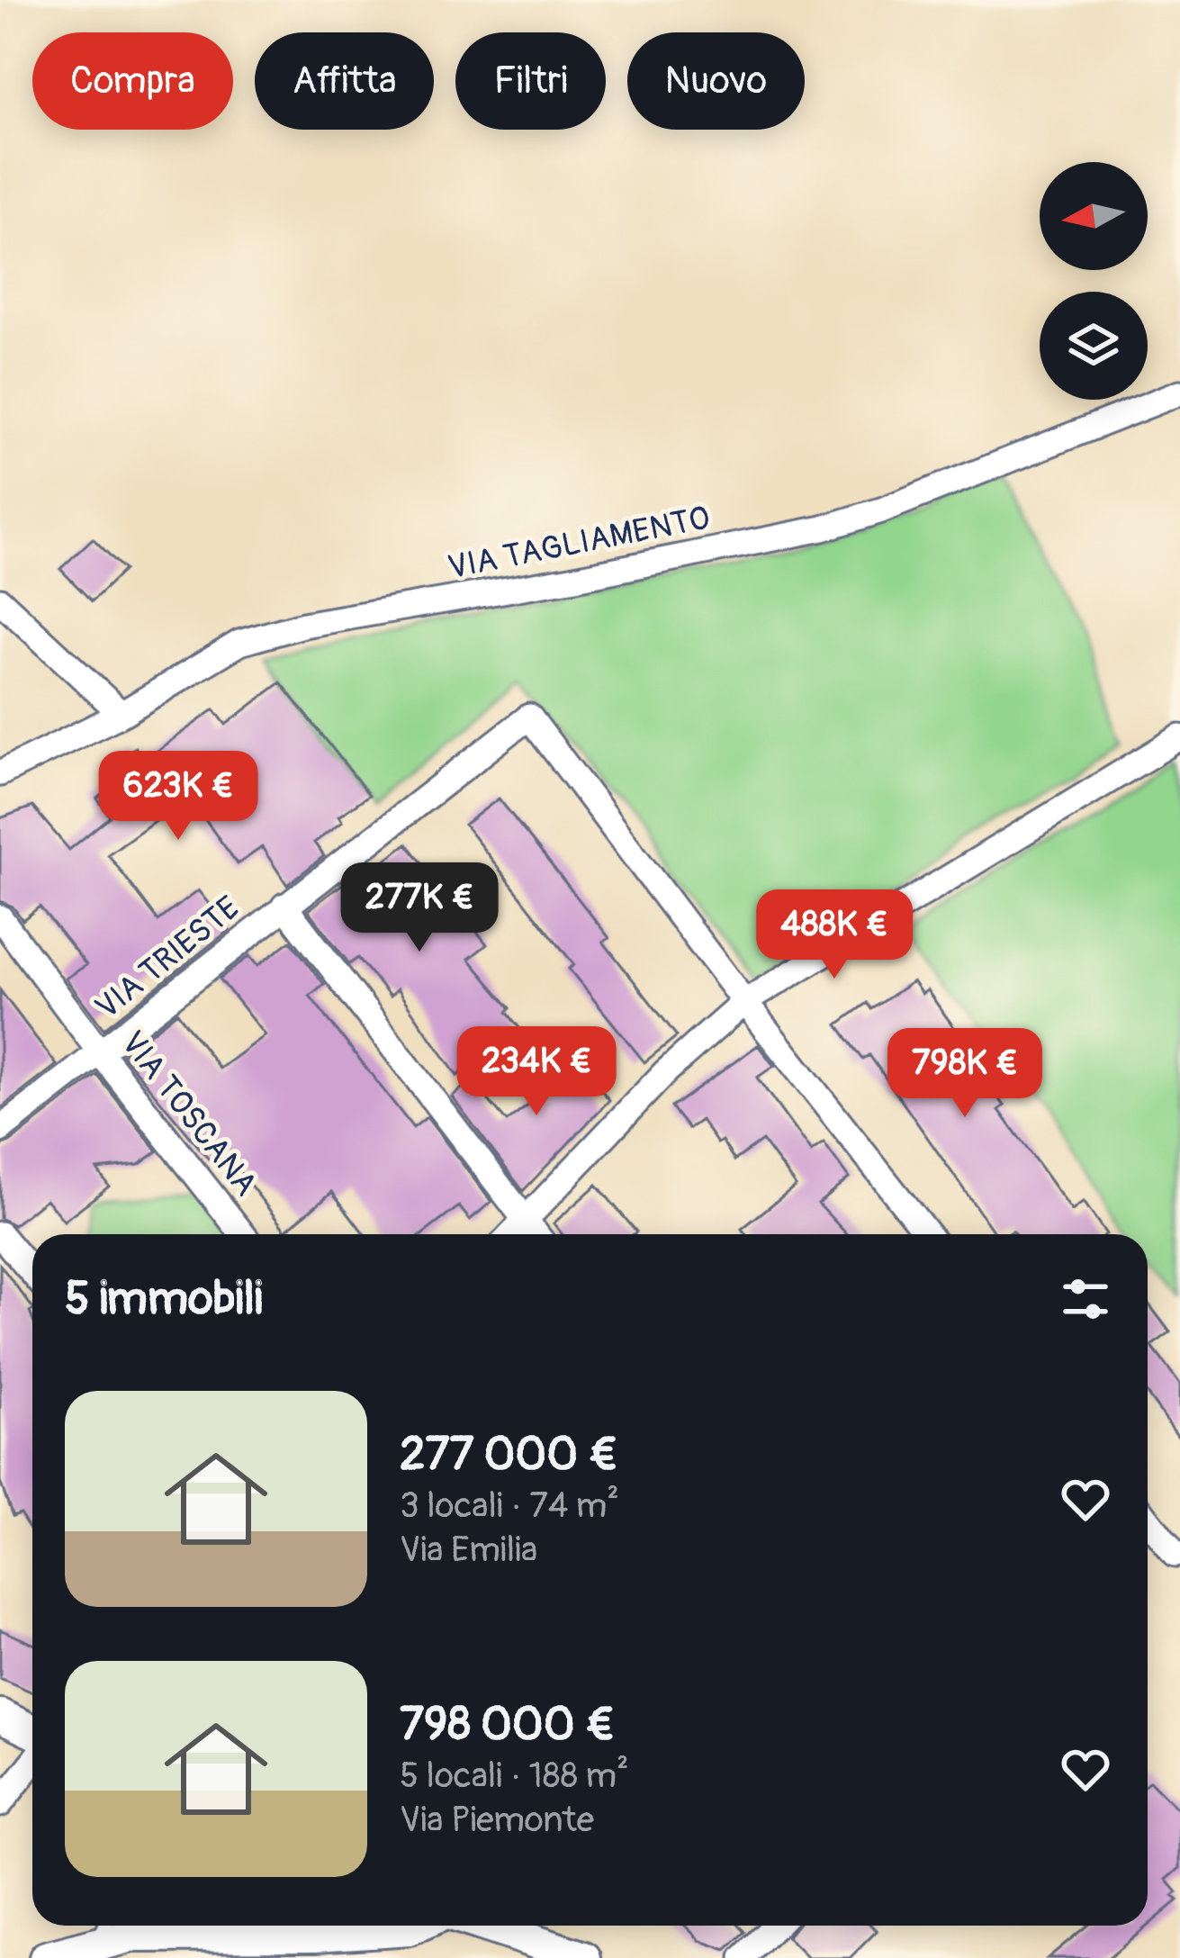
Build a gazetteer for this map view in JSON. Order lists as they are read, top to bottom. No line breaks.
{"streets":{"street":["VIA TAGLIAMENTO","VIA TRIESTE","VIA TOSCANA"]},"crossings":[["VIA TRIESTE","VIA TOSCANA"]],"north":"left","page":{"chip":["Compra","Affitta","Filtri","Nuovo"],"price":["623K €","277K €","488K €","234K €","798K €"],"heading":"5 immobili","list":[{"name":"277 000 €","note":"3 locali · 74 m² · Via Emilia"},{"name":"798 000 €","note":"5 locali · 188 m² · Via Piemonte"}]}}
